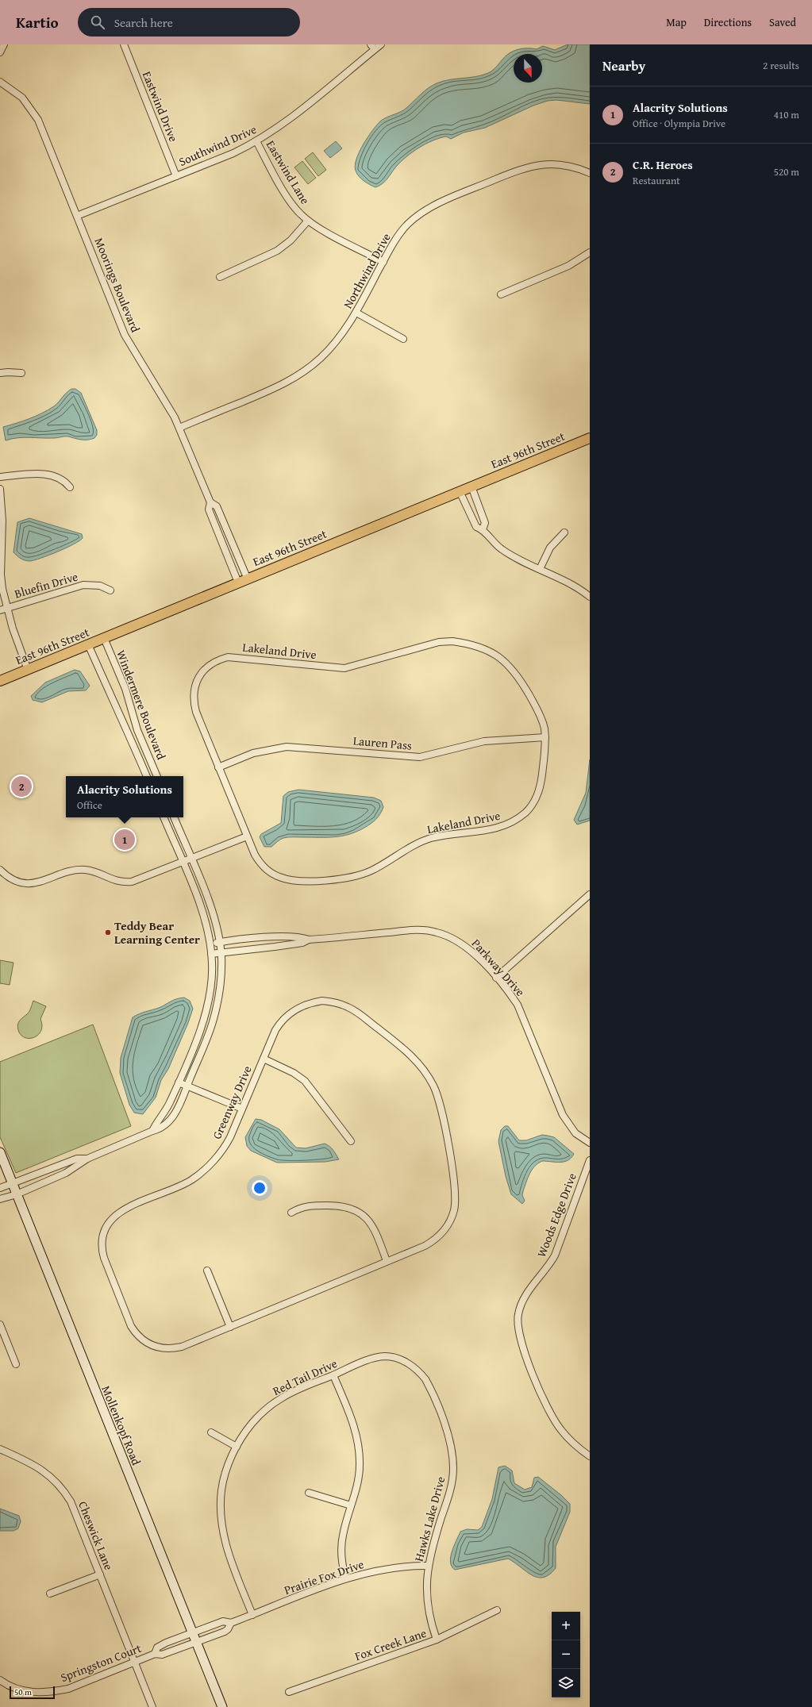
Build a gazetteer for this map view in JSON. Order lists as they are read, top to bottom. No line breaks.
{"streets":{"main road":["East 96th Street"],"street":["Eastwind Drive","Southwind Drive","Eastwind Lane","Northwind Drive","Moorings Boulevard","Bluefin Drive","Lakeland Drive","Windermere Boulevard","Lauren Pass","Parkway Drive","Greenway Drive","Woods Edge Drive","Red Tail Drive","Mollenkopf Road","Hawks Lake Drive","Cheswick Lane","Prairie Fox Drive","Fox Creek Lane","Springston Court"]},"crossings":[["Eastwind Drive","Southwind Drive"],["Southwind Drive","Eastwind Lane"],["Southwind Drive","Moorings Boulevard"],["Eastwind Lane","Northwind Drive"],["Northwind Drive","Moorings Boulevard"],["Moorings Boulevard","East 96th Street"],["East 96th Street","Windermere Boulevard"],["Lakeland Drive","Lauren Pass"],["Red Tail Drive","Hawks Lake Drive"],["Red Tail Drive","Prairie Fox Drive"],["Mollenkopf Road","Prairie Fox Drive"],["Mollenkopf Road","Springston Court"],["Hawks Lake Drive","Prairie Fox Drive"],["Hawks Lake Drive","Fox Creek Lane"],["Cheswick Lane","Springston Court"],["Prairie Fox Drive","Springston Court"]],"places":["Teddy Bear Learning Center"],"scale_bar":"50 m","north":"bottom","page":{"header":"Kartio","search":"Search here","nav":["Map","Directions","Saved"],"heading":["Nearby","2 results"],"list":[{"mark":"1","name":"Alacrity Solutions","note":"Office · Olympia Drive","value":"410 m"},{"mark":"2","name":"C.R. Heroes","note":"Restaurant","value":"520 m"}],"pins":["2","1"],"popup":["Alacrity Solutions","Office"],"map_buttons":["+","−"],"scale":"50 m"}}
